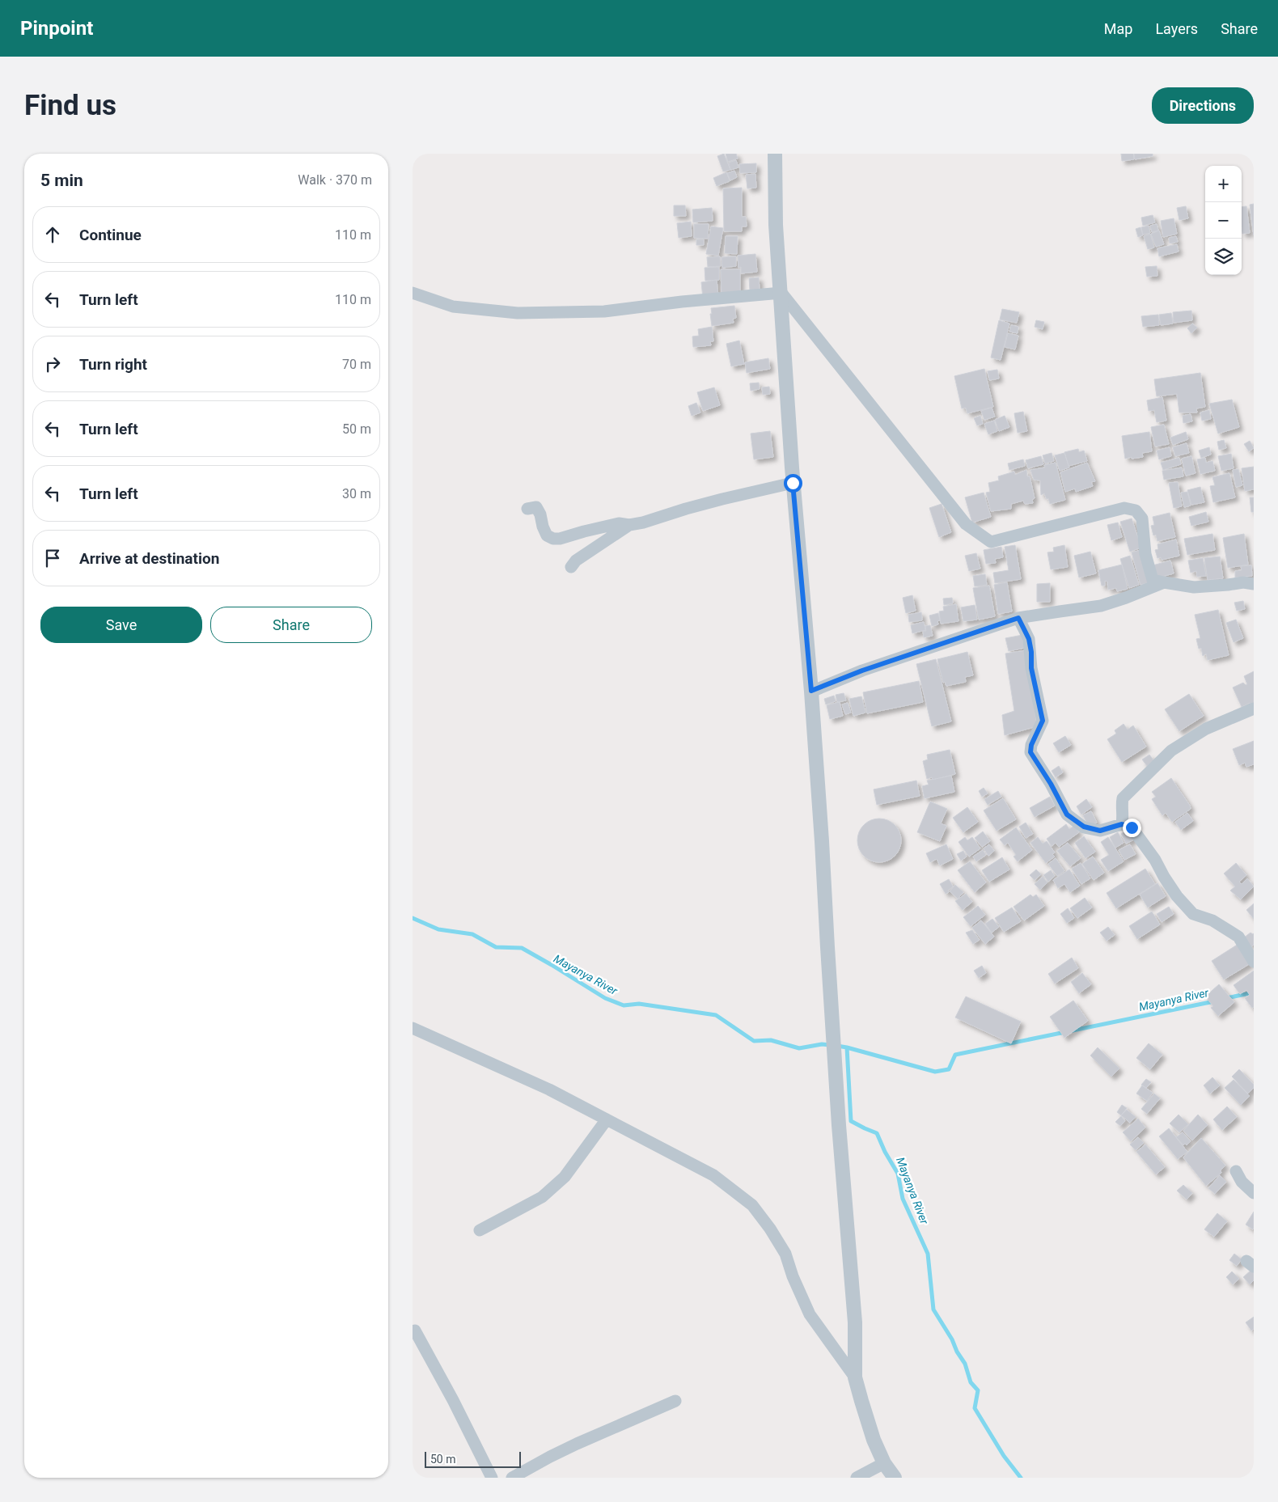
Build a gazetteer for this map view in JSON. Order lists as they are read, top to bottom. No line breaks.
{"water":["Mayanya River"],"scale_bar":"50 m","page":{"header":"Pinpoint","nav":["Map","Layers","Share"],"buttons":["Directions",["Save","Share"]],"title":"Find us","heading":["5 min","Walk · 370 m"],"map_buttons":["+","−"],"list":[["Continue","110 m"],["Turn left","110 m"],["Turn right","70 m"],["Turn left","50 m"],["Turn left","30 m"],"Arrive at destination"],"scale":"50 m"}}
